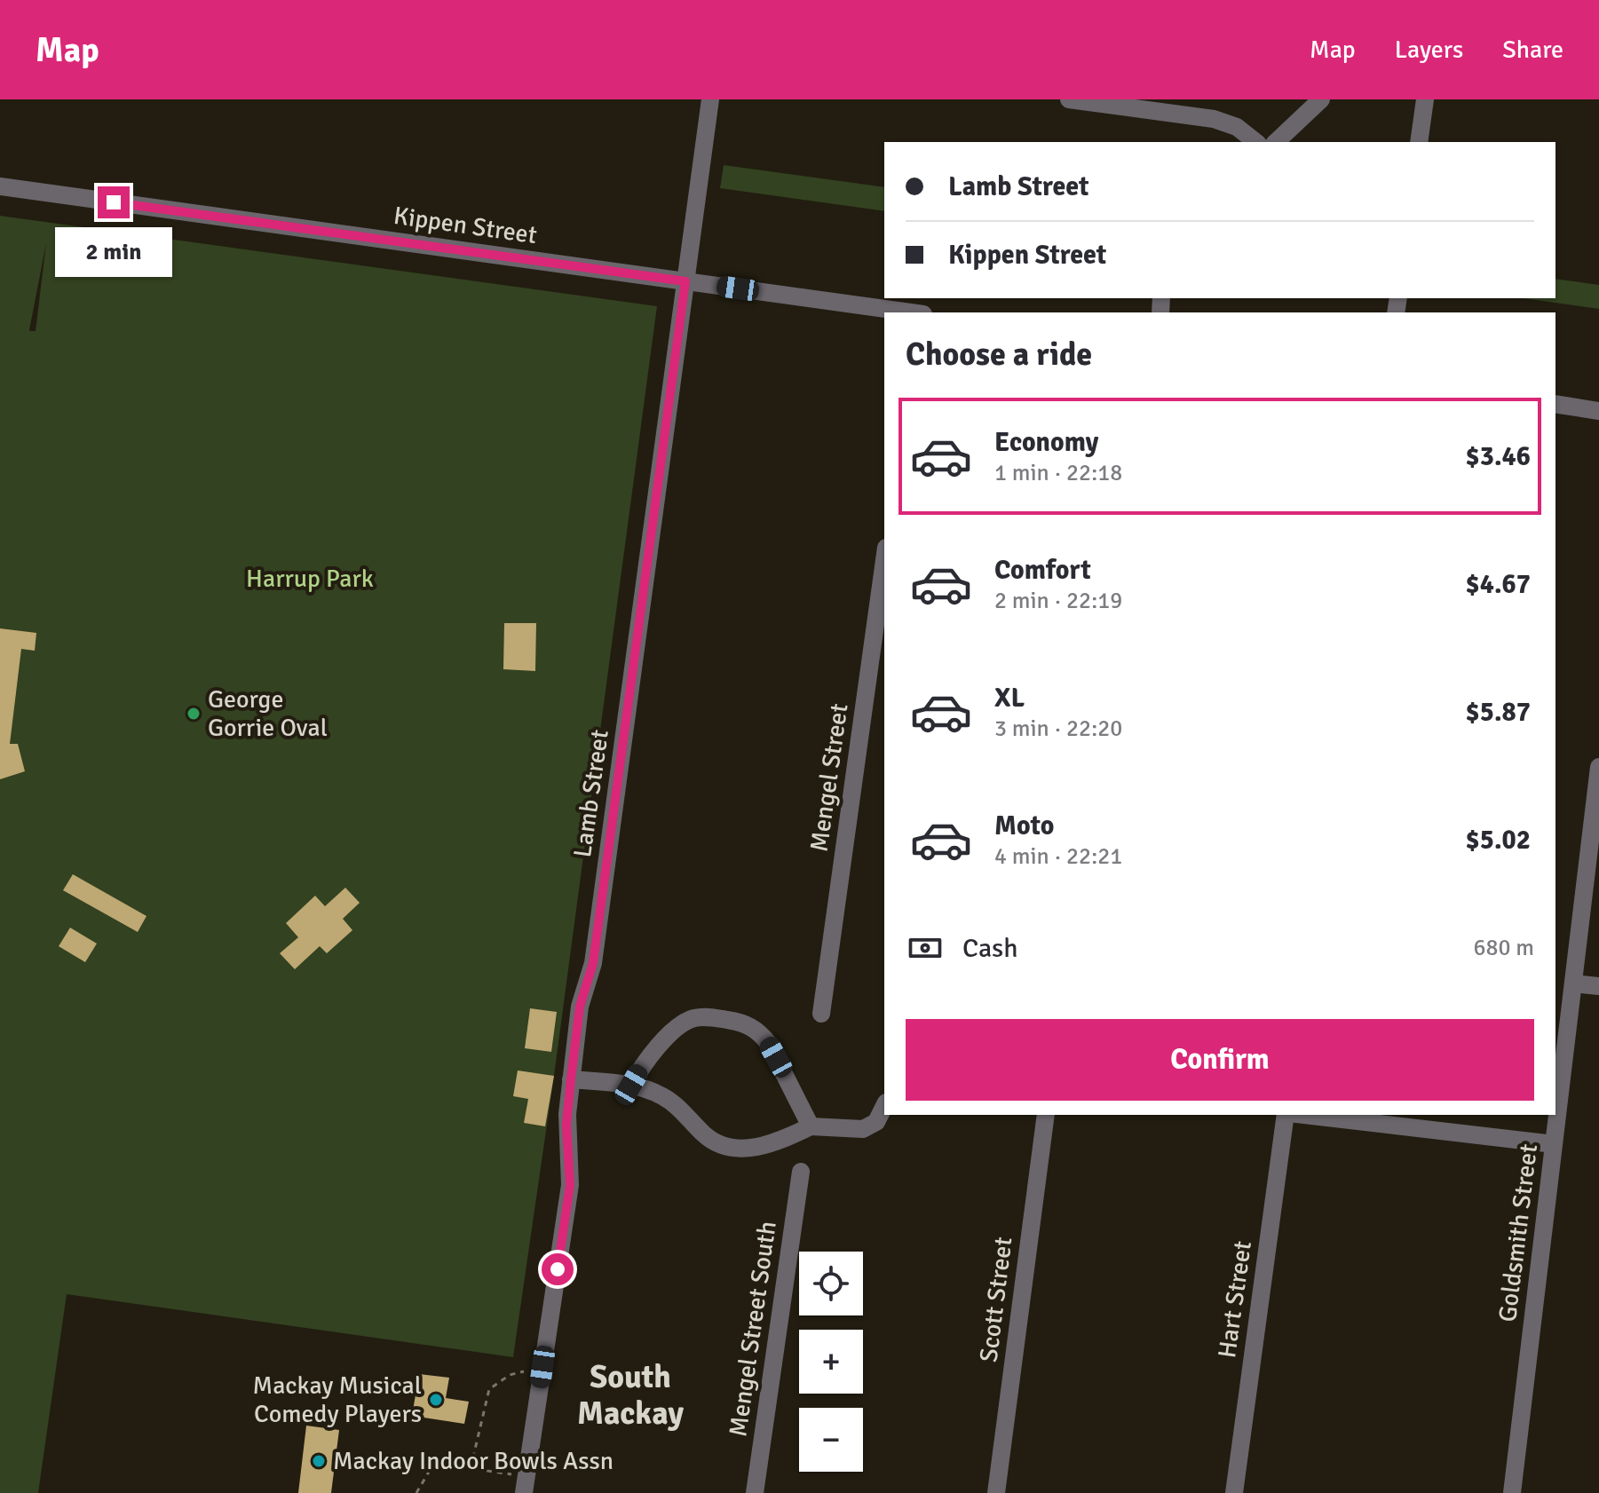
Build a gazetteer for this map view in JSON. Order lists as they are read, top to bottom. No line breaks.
{"streets":{"street":["Kippen Street","Mengel Street","Lamb Street","Goldsmith Street","Scott Street","Hart Street","Mengel Street South"]},"crossings":[["Kippen Street","Lamb Street"]],"districts":["South Mackay"],"parks":["Harrup Park"],"places":["George Gorrie Oval","Mackay Musical Comedy Players","Mackay Indoor Bowls Assn"],"page":{"header":"Map","nav":["Map","Layers","Share"],"banner":["Lamb Street","Kippen Street"],"bubble":"2 min","heading":"Choose a ride","list":[{"name":"Economy","note":"1 min · 22:18","value":"$3.46"},{"name":"Comfort","note":"2 min · 22:19","value":"$4.67"},{"name":"XL","note":"3 min · 22:20","value":"$5.87"},{"name":"Moto","note":"4 min · 22:21","value":"$5.02"}],"pay":["Cash","680 m"],"buttons":"Confirm","map_buttons":["+","−"]}}
